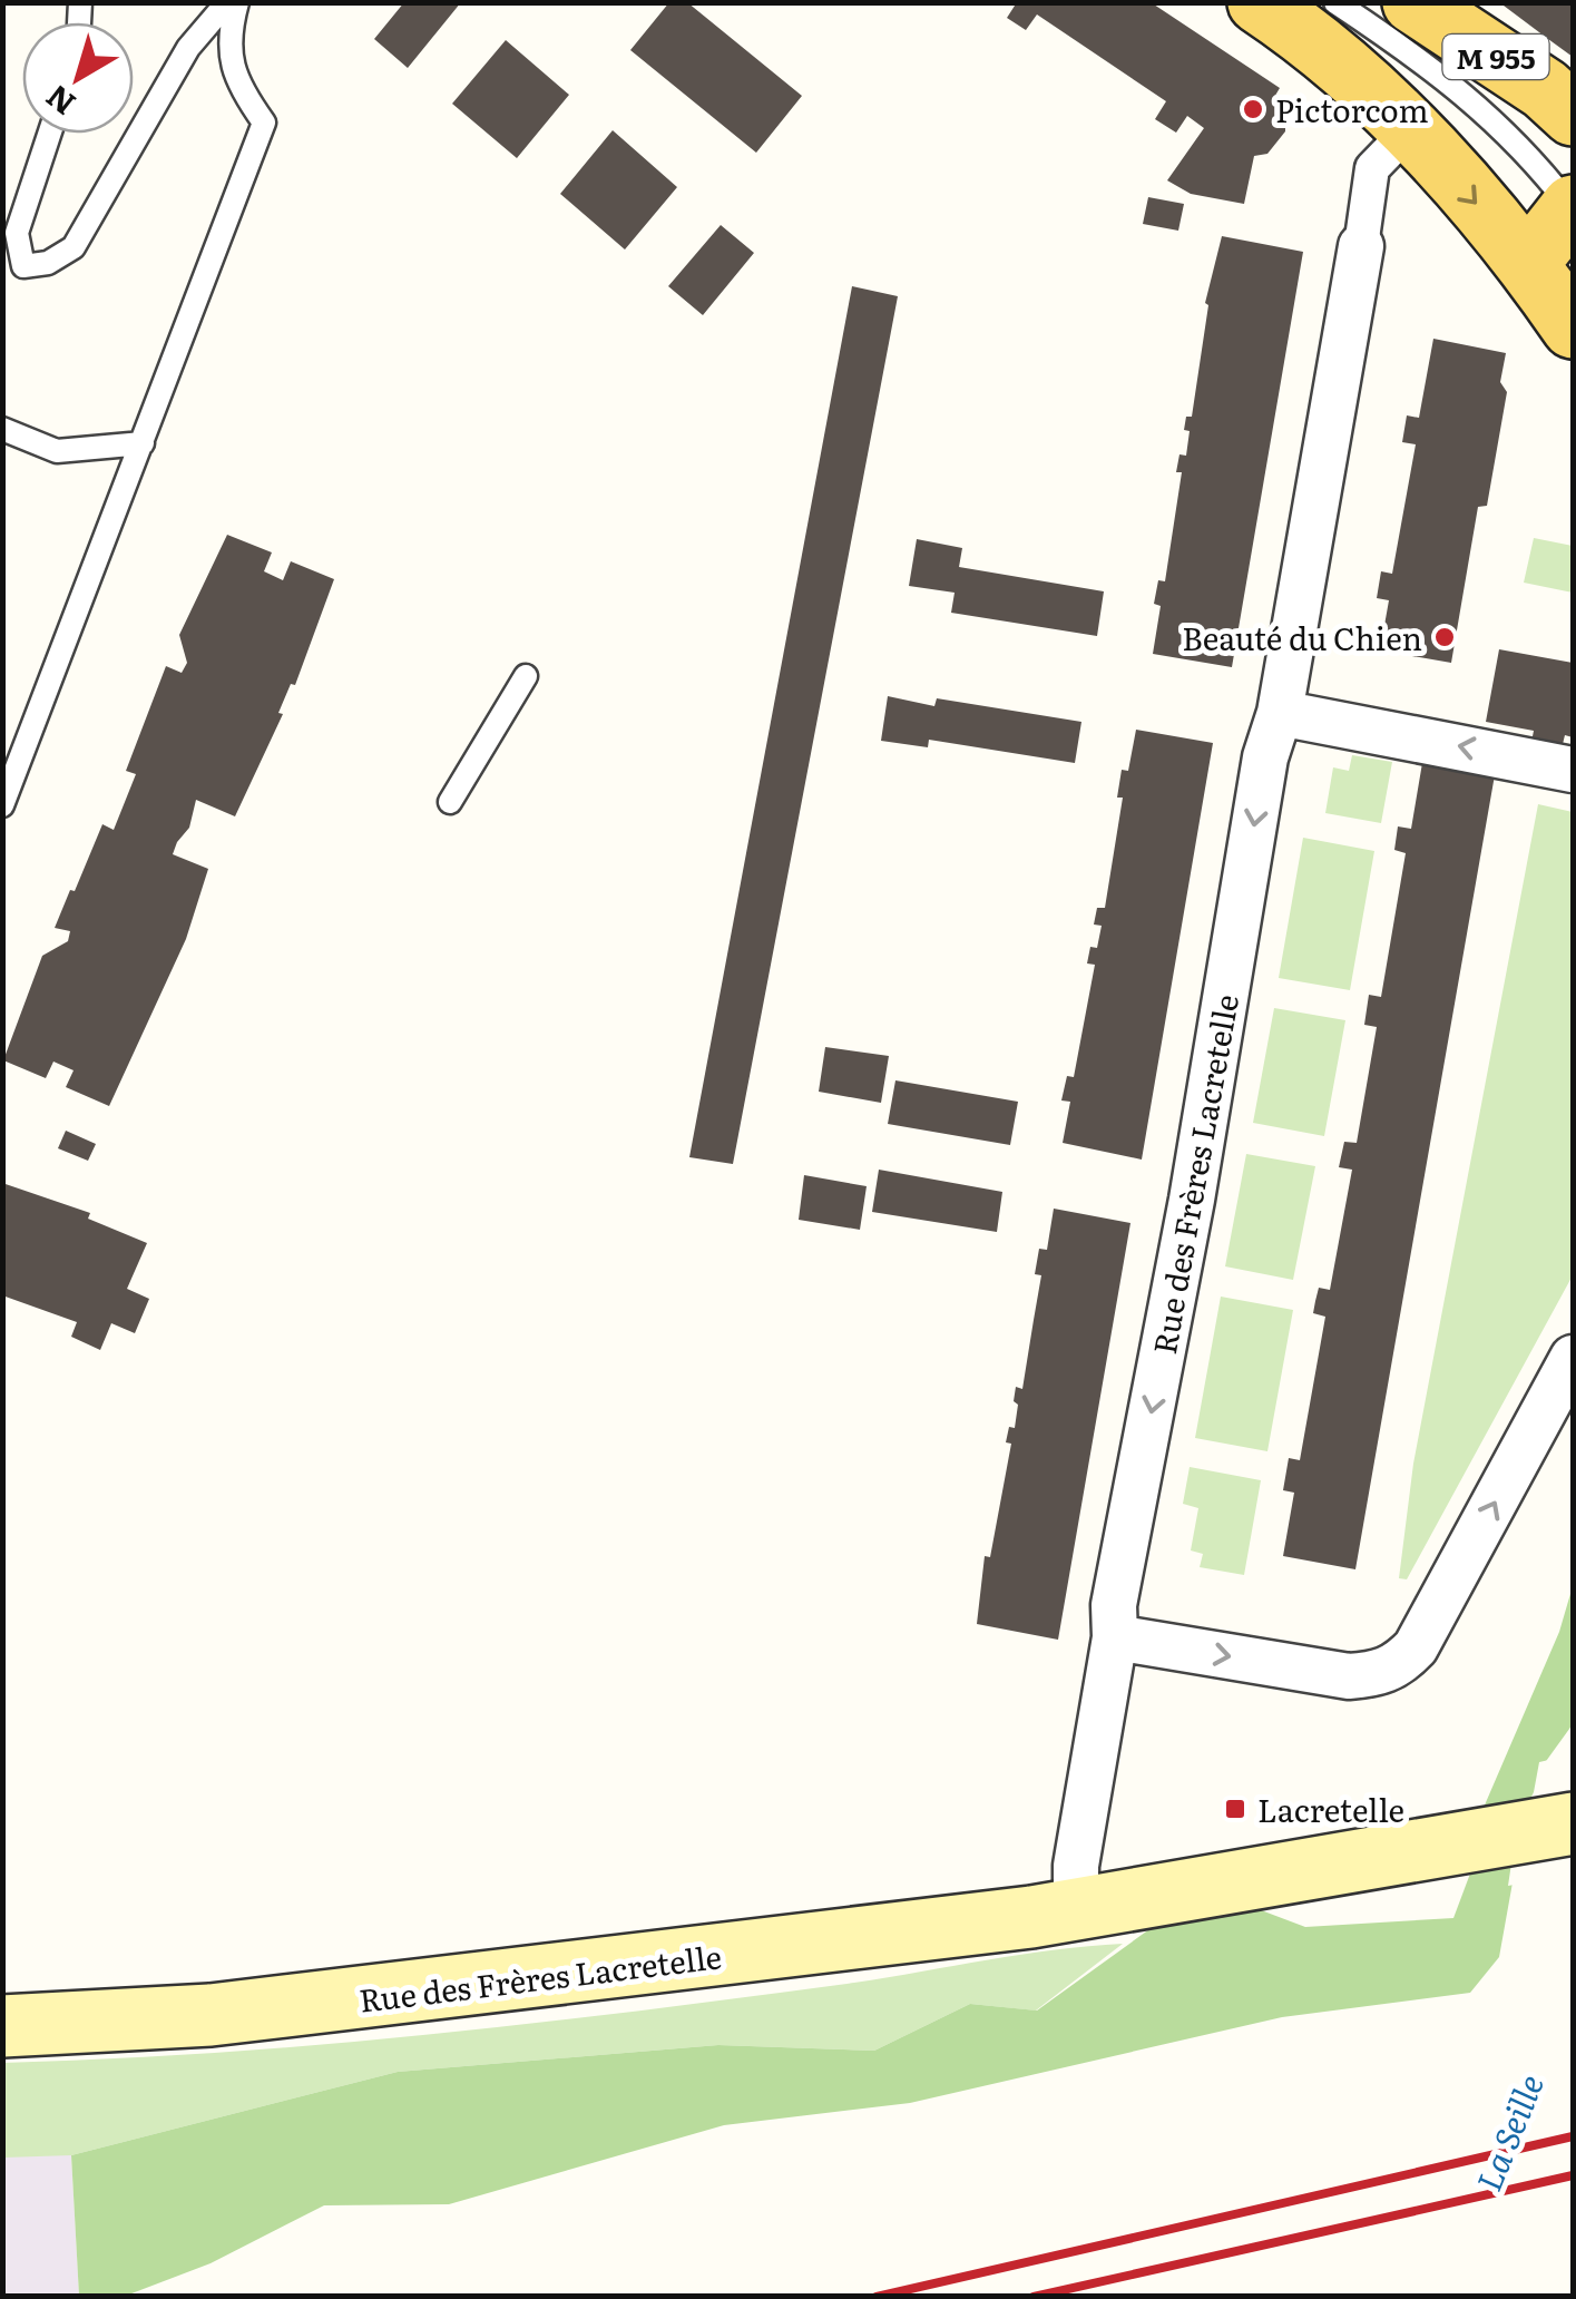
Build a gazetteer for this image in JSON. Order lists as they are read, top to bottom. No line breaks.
{"streets":{"main road":["M 955","Rue des Frères Lacretelle"]},"crossings":[["M 955","Rue des Frères Lacretelle"]],"water":["La Seille"],"places":{"other":["Pictorcom","Beauté du Chien"],"transit":["Lacretelle"]},"north":"bottom left"}
